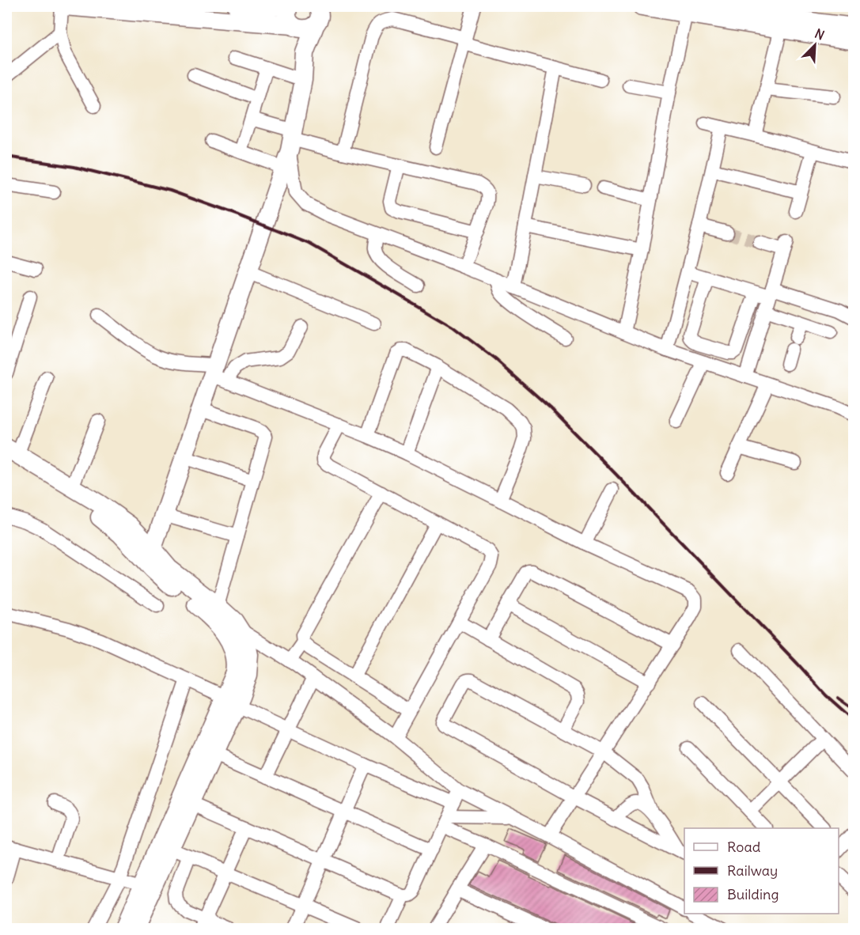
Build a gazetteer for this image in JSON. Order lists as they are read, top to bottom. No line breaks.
{"legend":["Road","Railway","Building"],"north":"top right"}
